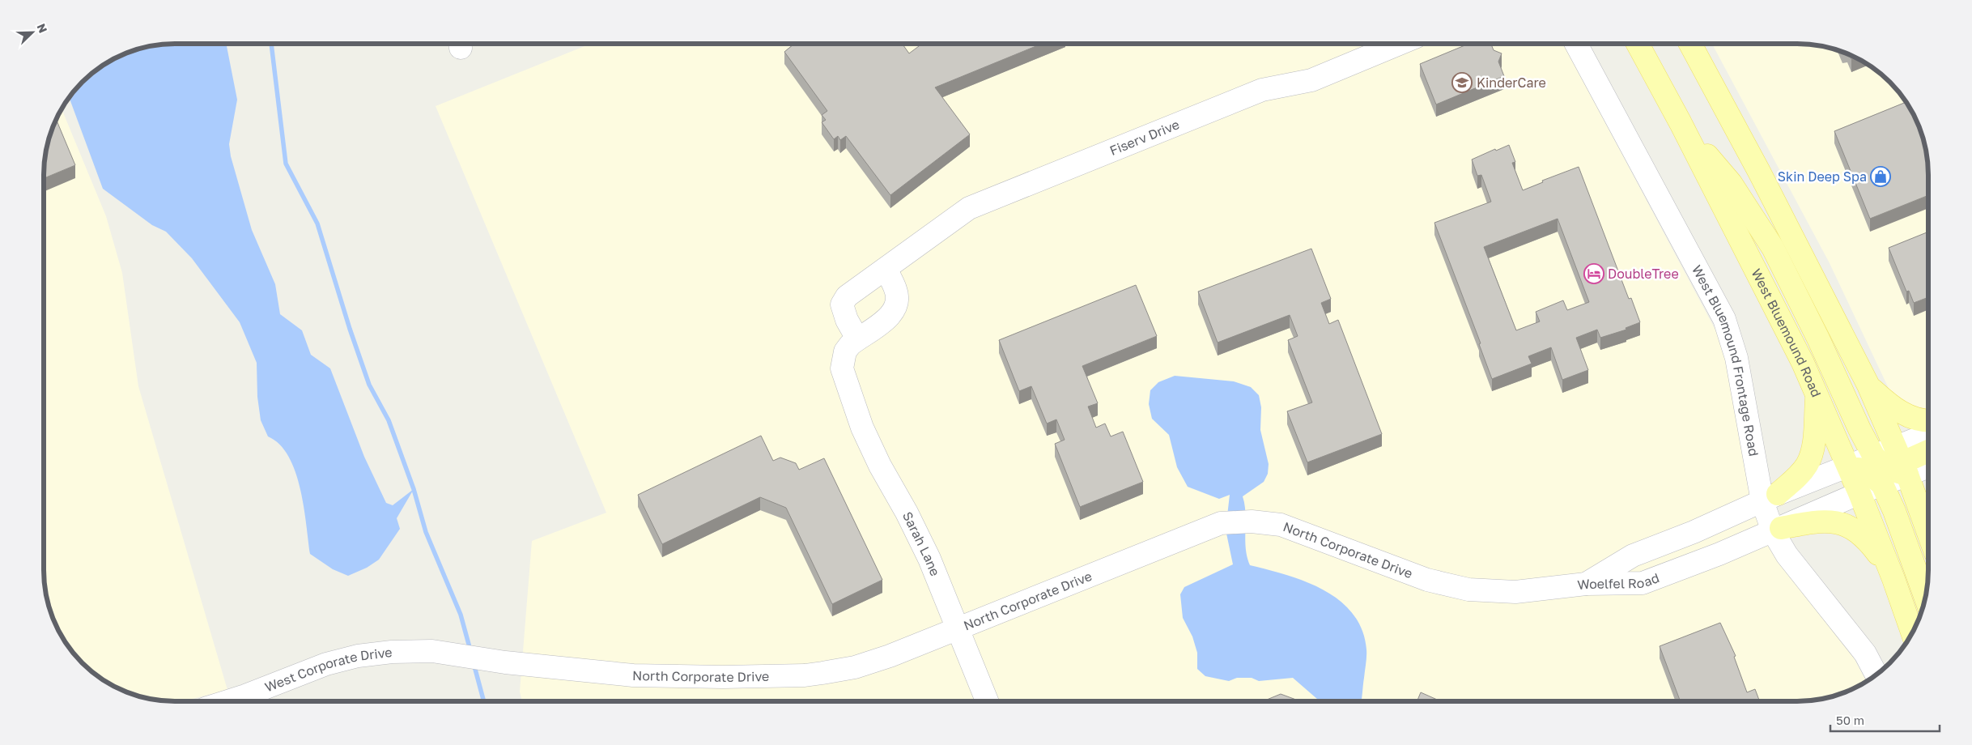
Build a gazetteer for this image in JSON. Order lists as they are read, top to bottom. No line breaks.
{"streets":{"main road":["West Bluemound Road"],"street":["Fiserv Drive","West Bluemound Frontage Road","Sarah Lane","North Corporate Drive","Woelfel Road","West Corporate Drive"]},"crossings":[["Fiserv Drive","Sarah Lane"],["West Bluemound Road","Woelfel Road"],["West Bluemound Frontage Road","Woelfel Road"],["Sarah Lane","North Corporate Drive"],["North Corporate Drive","Woelfel Road"],["North Corporate Drive","West Corporate Drive"]],"places":{"school or university":["KinderCare"],"shop":["Skin Deep Spa"],"hotel":["DoubleTree"]},"scale_bar":"50 m","north":"top right"}
